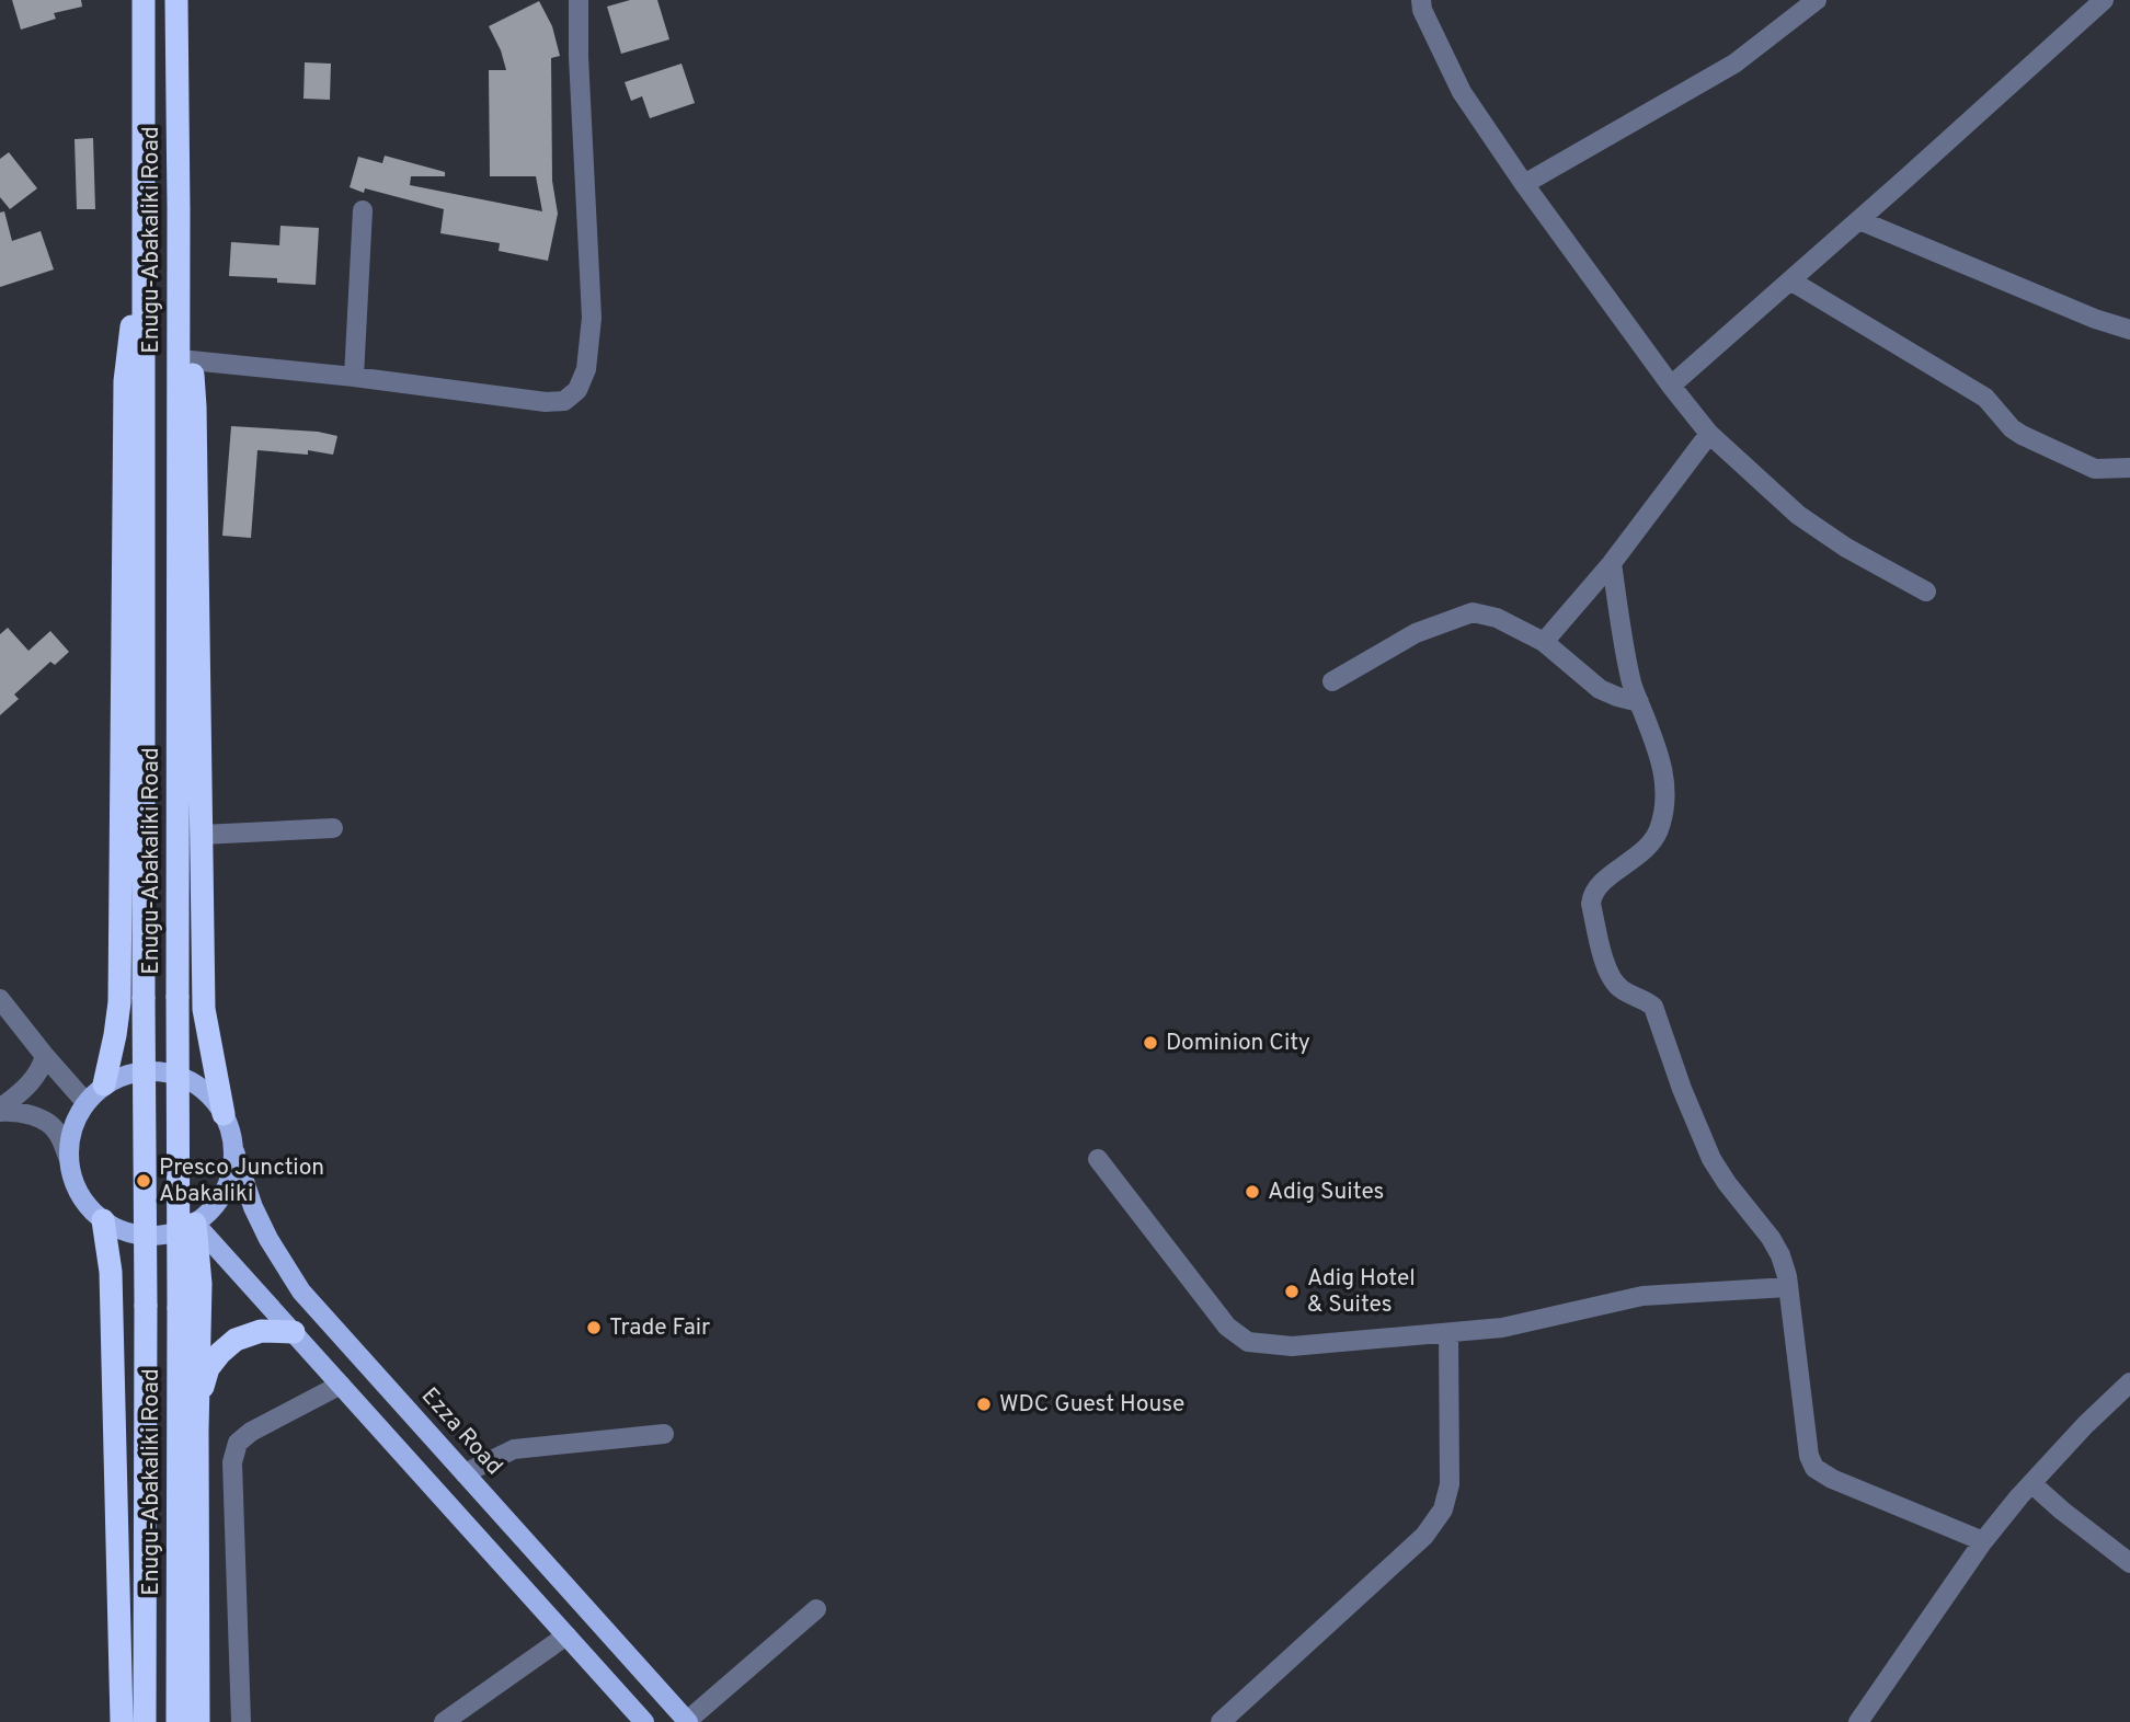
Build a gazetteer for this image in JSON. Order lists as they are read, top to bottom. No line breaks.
{"streets":{"highway":["Enugu-Abakaliki Road"],"main road":["Ezza Road"]},"places":["Dominion City","Presco Junction Abakaliki","Adig Suites","Adig Hotel & Suites","Trade Fair","WDC Guest House"]}
